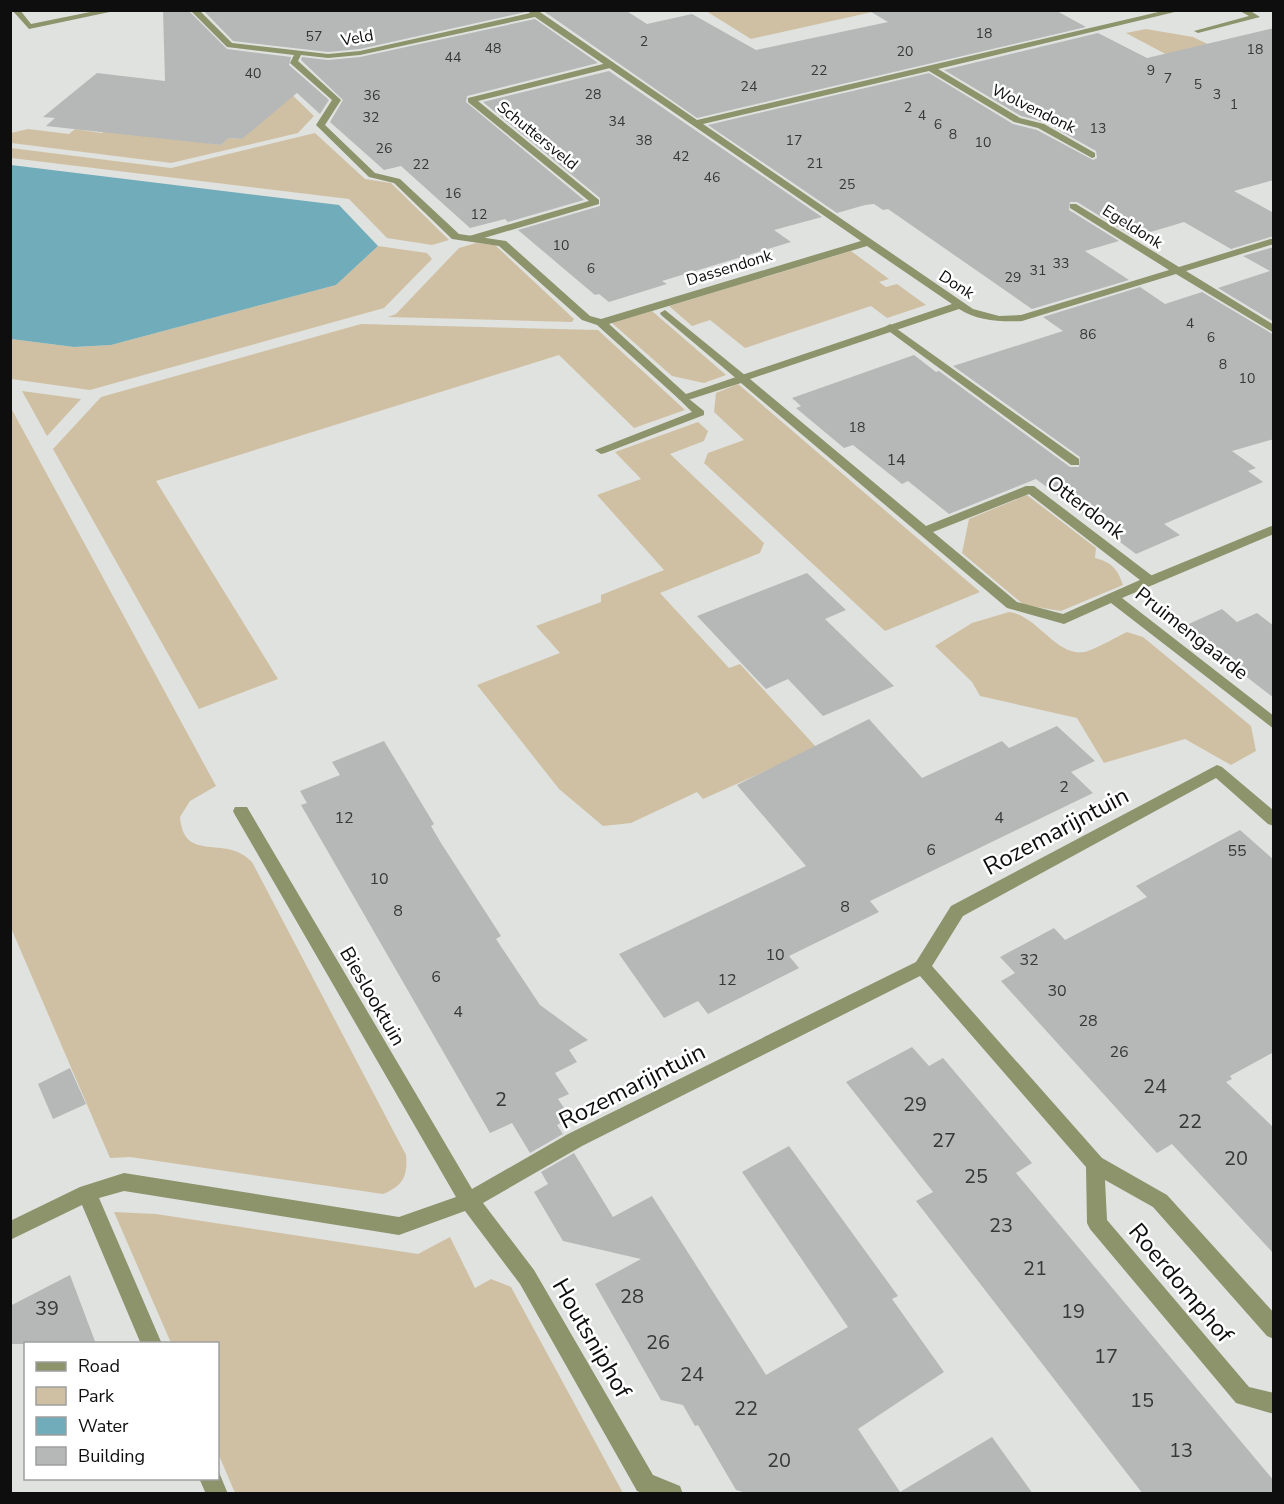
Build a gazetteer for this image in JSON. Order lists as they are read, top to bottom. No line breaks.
{"streets":{"street":["Veld","Wolvendonk","Schuttersveld","Egeldonk","Dassendonk","Donk","Otterdonk","Pruimengaarde","Rozemarijntuin","Bieslooktuin","Roerdomphof","Houtsniphof"]},"crossings":[["Veld","Schuttersveld"],["Veld","Donk"],["Schuttersveld","Donk"],["Egeldonk","Donk"],["Dassendonk","Donk"],["Rozemarijntuin","Bieslooktuin"],["Rozemarijntuin","Roerdomphof"],["Rozemarijntuin","Houtsniphof"],["Bieslooktuin","Houtsniphof"]],"house_numbers":["18","57","2","48","18","20","44","22","9","40","7","5","24","28","3","36","1","2","4","32","34","6","13","8","38","17","10","26","42","21","22","46","25","16","12","10","33","6","31","29","4","86","6","8","10","18","14","2","12","4","6","55","10","8","8","10","32","6","12","30","4","28","26","24","2","29","22","27","20","25","23","21","28","39","19","26","17","24","15","22","13","20"],"legend":["Road","Park","Water","Building"]}
